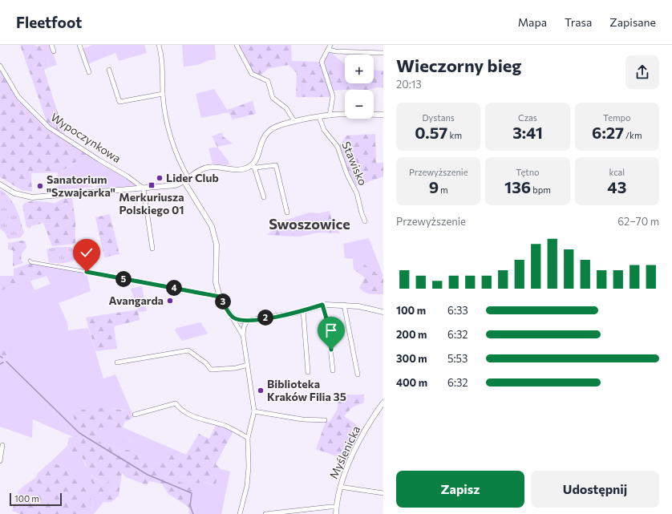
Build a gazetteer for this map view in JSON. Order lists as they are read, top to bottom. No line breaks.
{"streets":{"street":["Wypoczynkowa","Stawisko","Myślenicka"]},"districts":["Swoszowice"],"places":{"other":["Lider Club","Sanatorium \"Szwajcarka\"","Avangarda","Biblioteka Kraków Filia 35"],"transit":["Merkuriusza Polskiego 01"]},"scale_bar":"100 m","page":{"header":"Fleetfoot","nav":["Mapa","Trasa","Zapisane"],"heading":["Wieczorny bieg","20:13"],"map_buttons":["+","−"],"stats":[["Dystans","0.57 km"],["Czas","3:41"],["Tempo","6:27 /km"],["Przewyższenie","9 m"],["Tętno","136 bpm"],["kcal","43"]],"chart":["Przewyższenie","62–70 m"],"pins":["5","4","3","2"],"list":[{"name":"100 m","note":"6:33"},{"name":"200 m","note":"6:32"},{"name":"300 m","note":"5:53"},{"name":"400 m","note":"6:32"}],"buttons":["Zapisz","Udostępnij"],"scale":"100 m"}}
